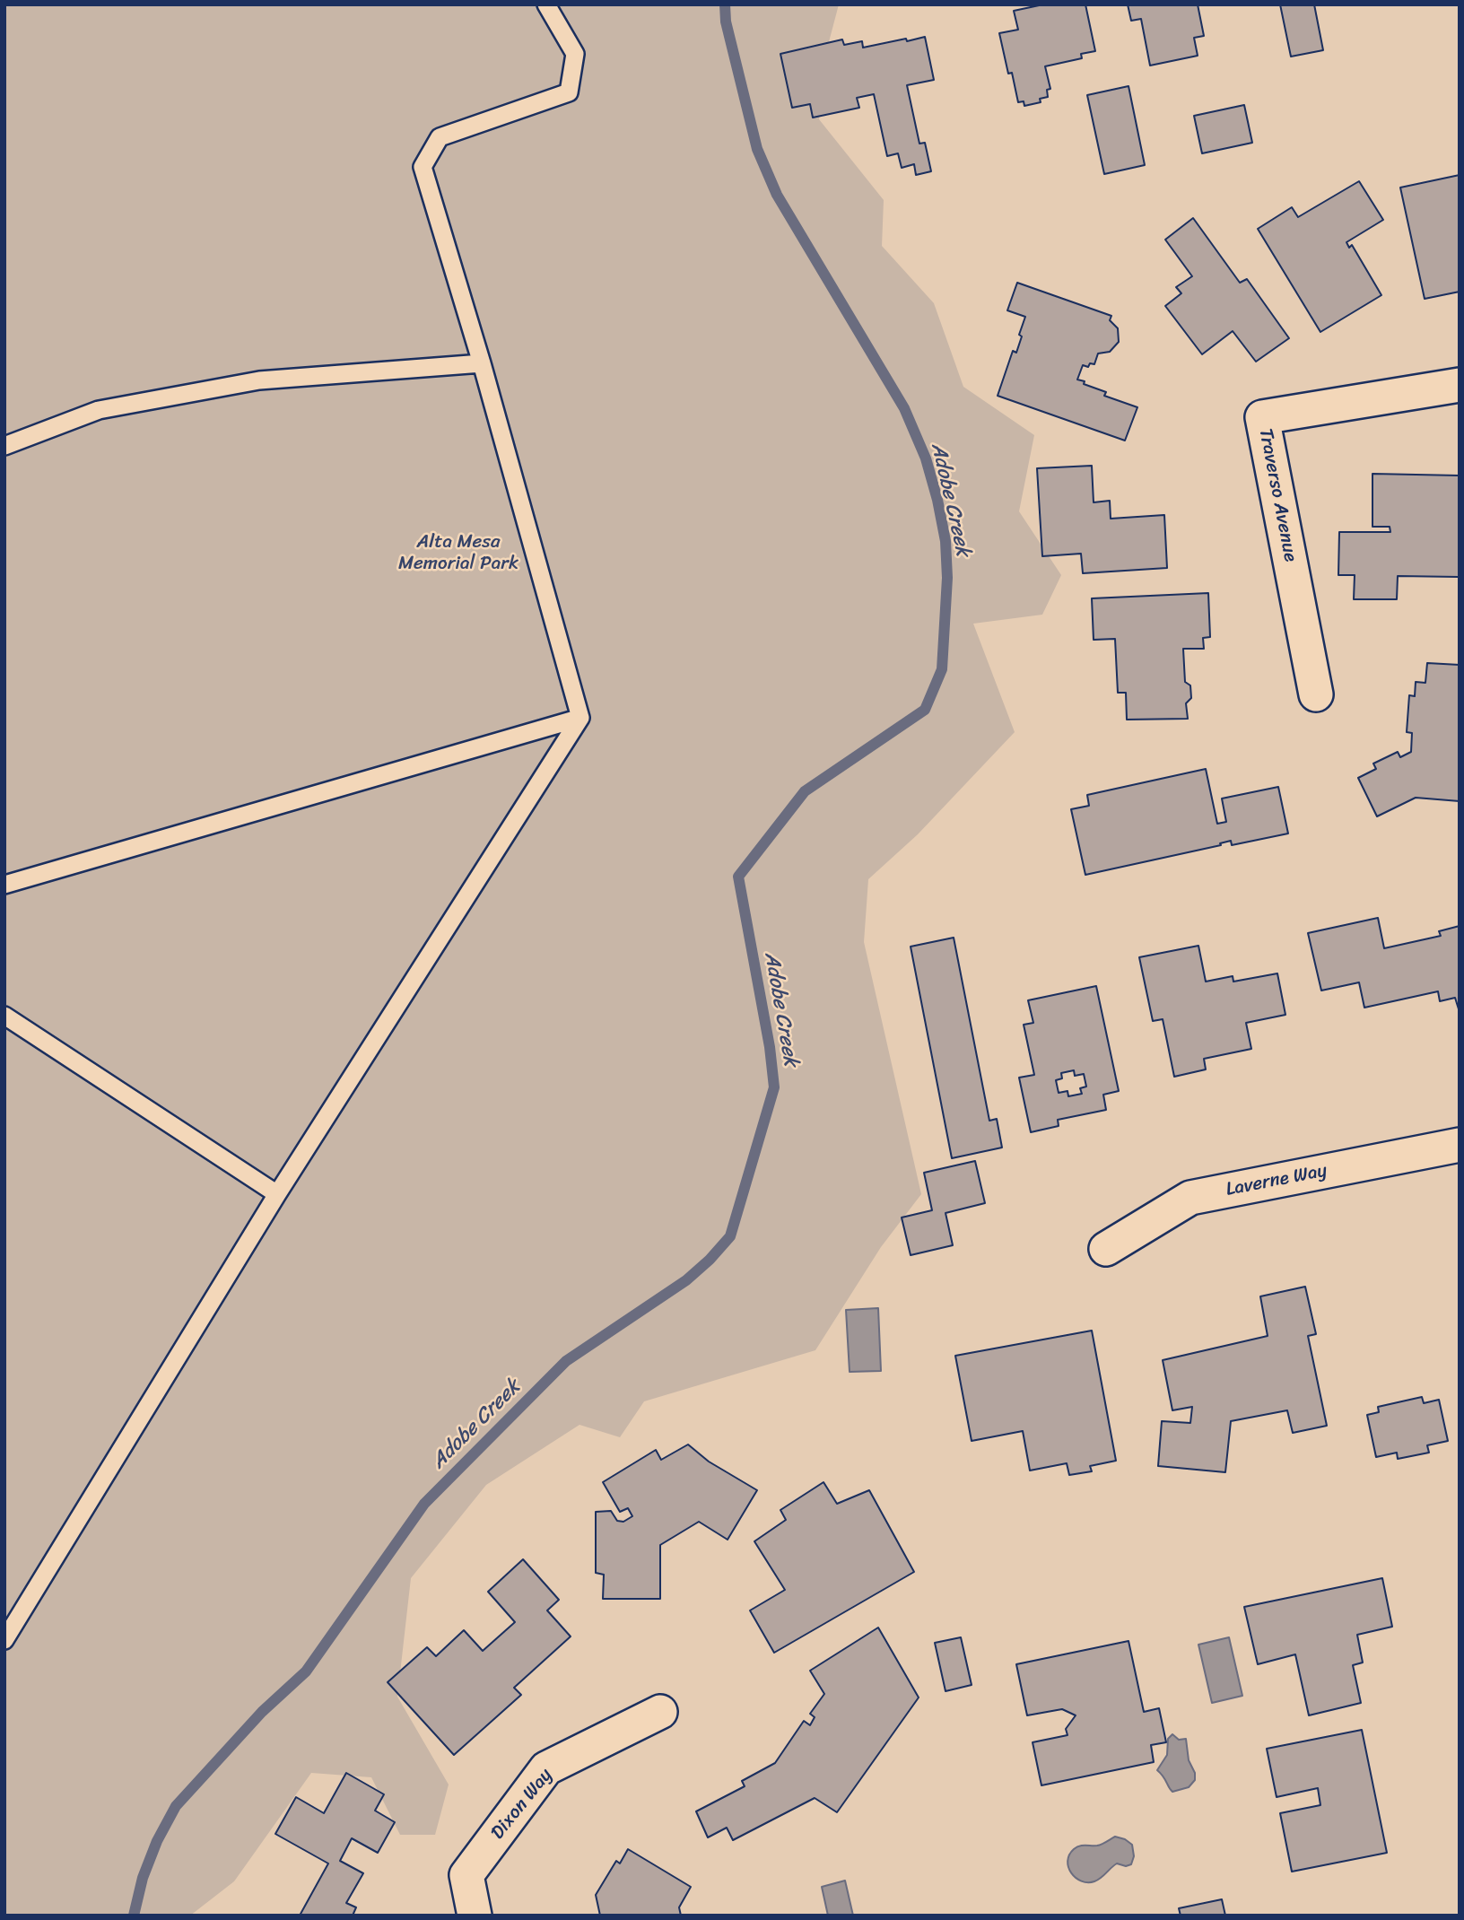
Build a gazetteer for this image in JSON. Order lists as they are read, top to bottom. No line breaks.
{"streets":{"street":["Traverso Avenue","Laverne Way","Dixon Way"]},"water":["Adobe Creek"],"parks":["Alta Mesa Memorial Park"]}
